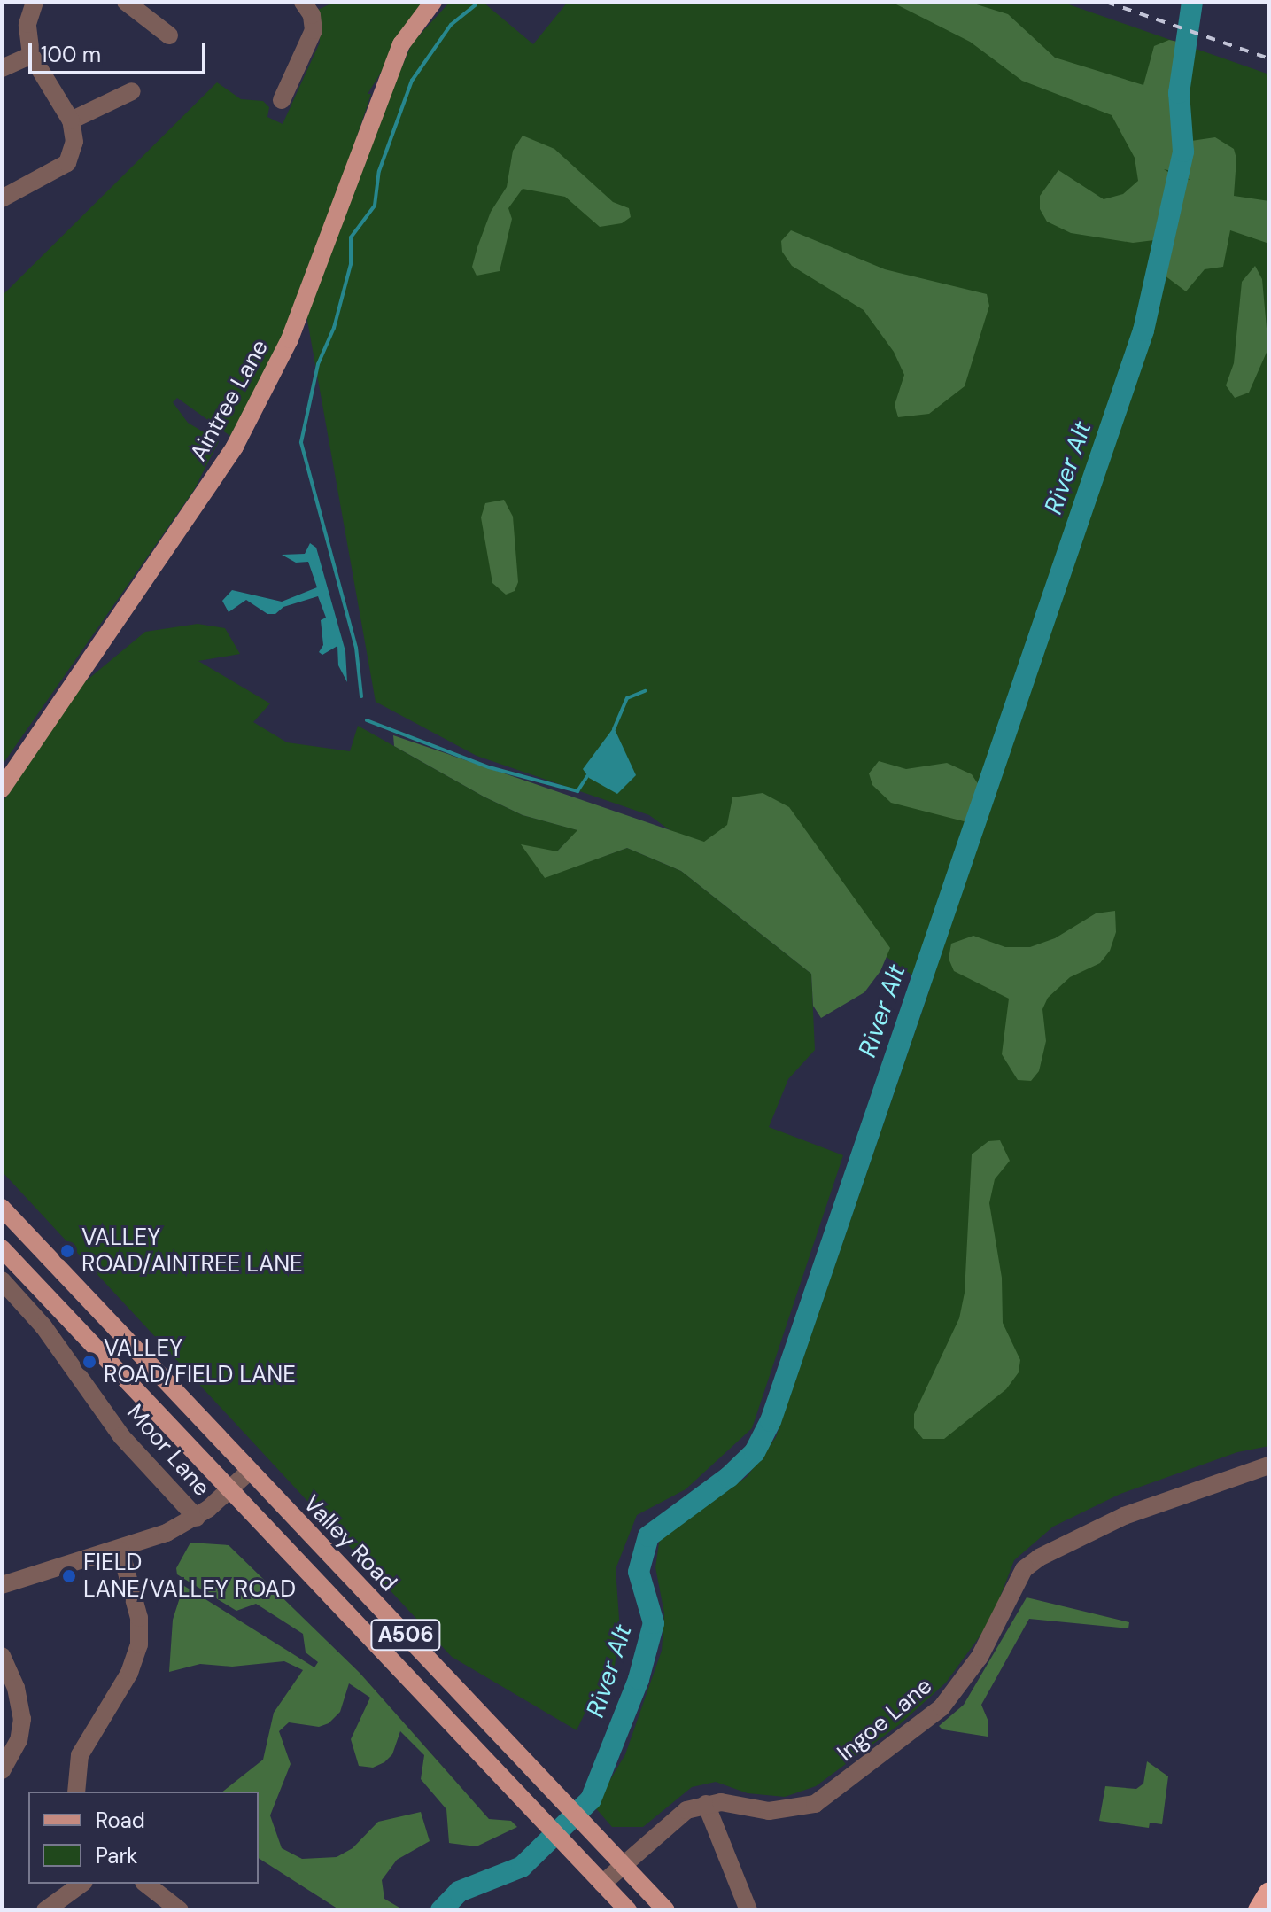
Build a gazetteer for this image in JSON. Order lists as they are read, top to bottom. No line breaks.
{"streets":{"main road":["Aintree Lane","Valley Road","A506"],"street":["Moor Lane","Ingoe Lane"]},"water":["River Alt"],"places":["VALLEY ROAD/AINTREE LANE","VALLEY ROAD/FIELD LANE","FIELD LANE/VALLEY ROAD"],"legend":["Road","Park"],"scale_bar":"100 m"}
